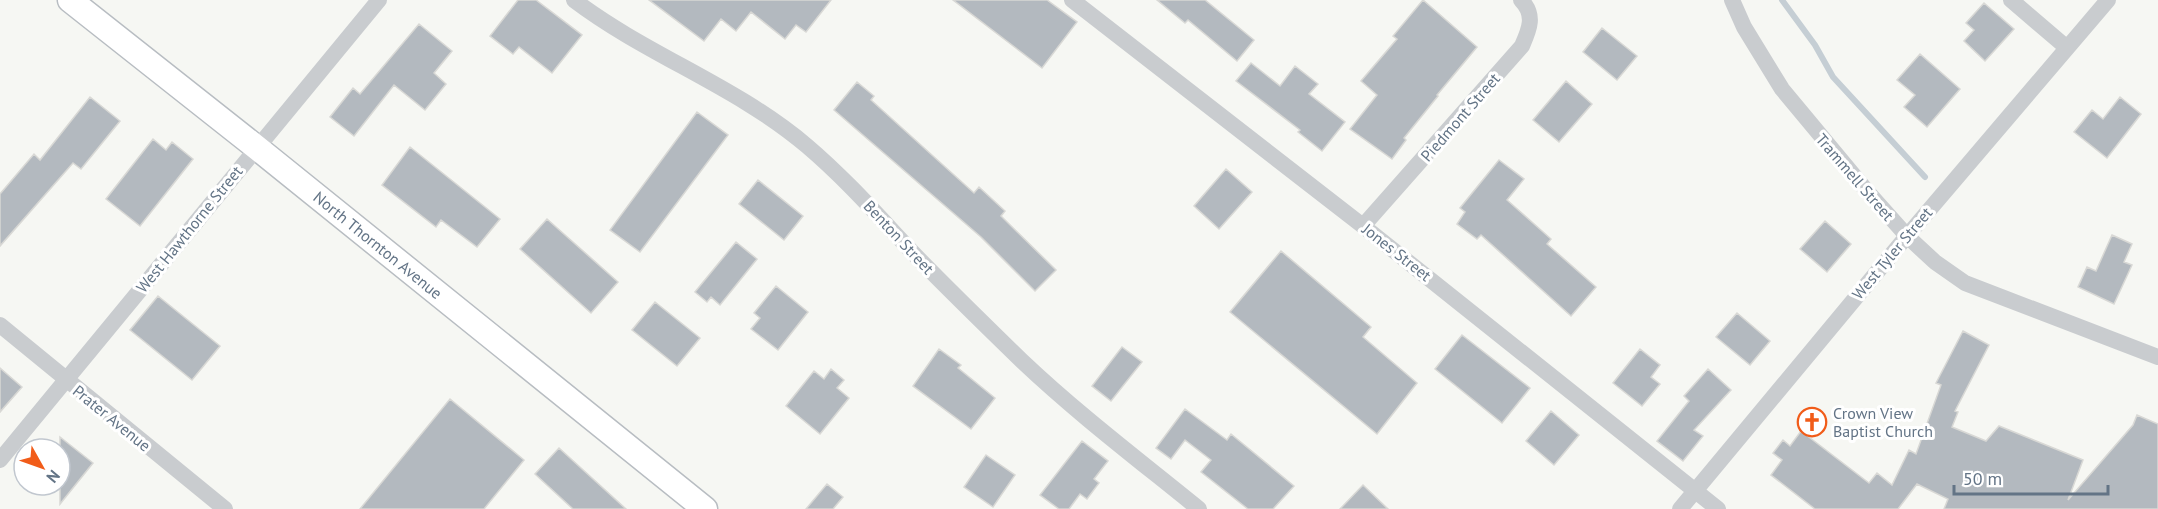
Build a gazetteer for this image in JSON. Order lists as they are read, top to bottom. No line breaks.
{"streets":{"main road":["North Thornton Avenue"],"street":["Piedmont Street","Trammell Street","West Hawthorne Street","Benton Street","Jones Street","West Tyler Street","Prater Avenue"]},"crossings":[["Piedmont Street","Jones Street"],["Trammell Street","West Tyler Street"],["West Hawthorne Street","North Thornton Avenue"],["West Hawthorne Street","Prater Avenue"],["Jones Street","West Tyler Street"]],"places":{"church":["Crown View Baptist Church"]},"scale_bar":"50 m","north":"bottom right"}
